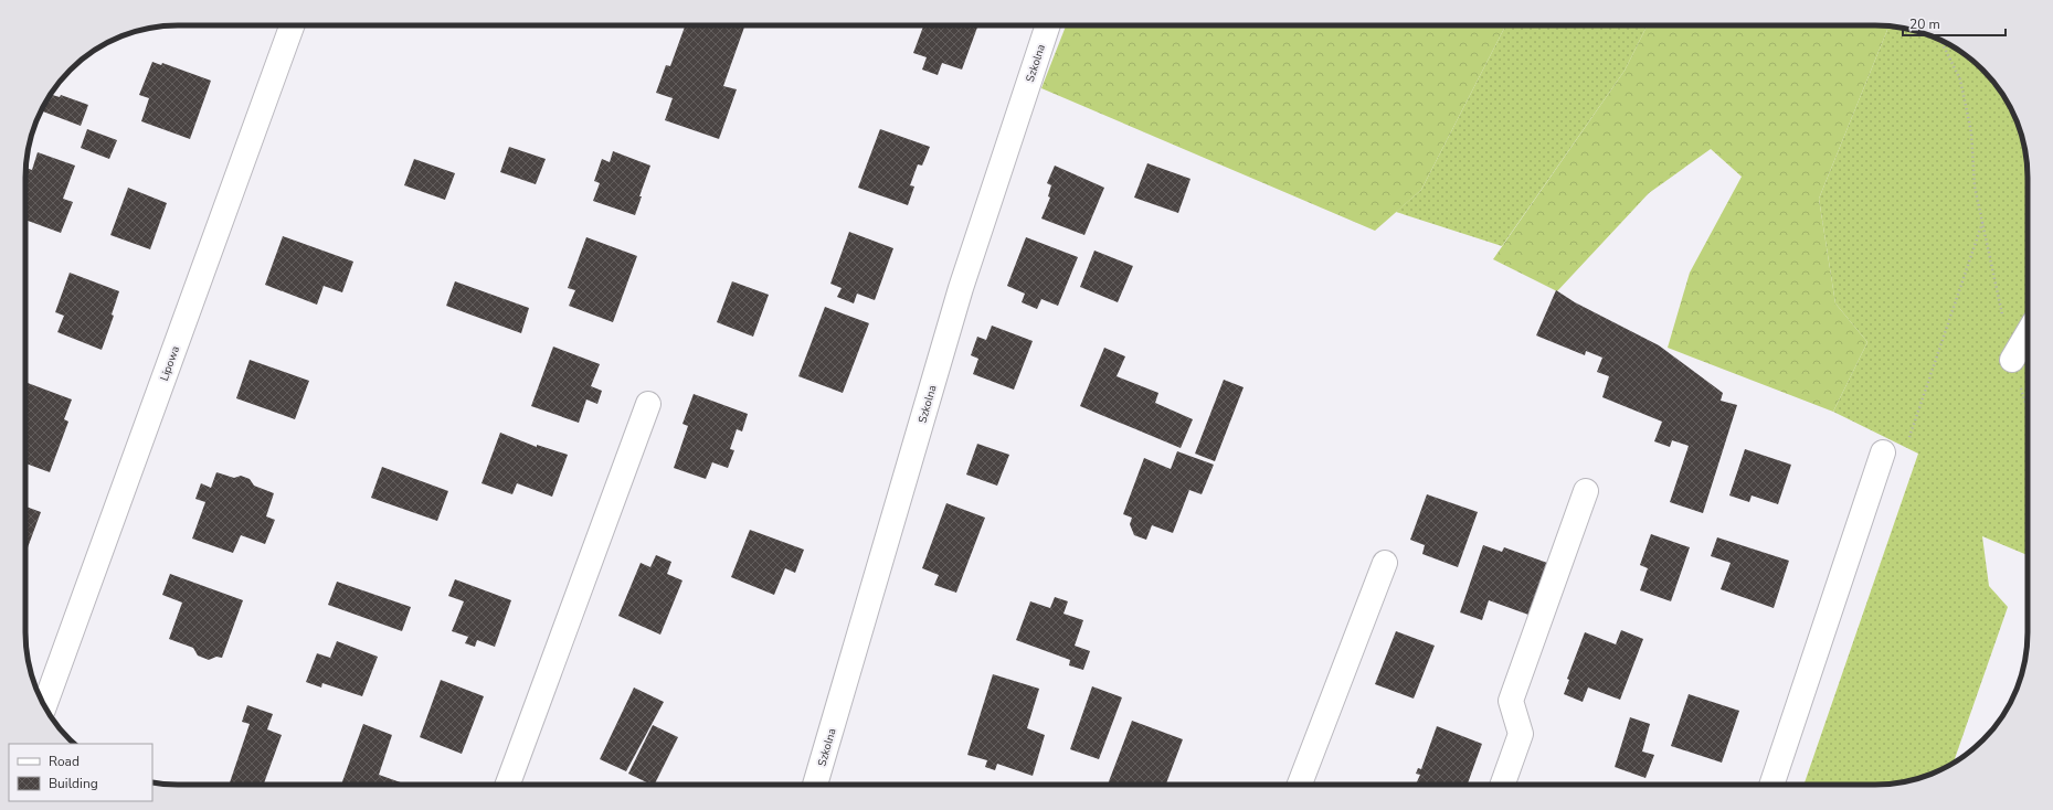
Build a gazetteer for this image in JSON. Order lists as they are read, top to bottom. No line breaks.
{"streets":{"street":["Szkolna","Lipowa"]},"legend":["Road","Building"],"scale_bar":"20 m"}
